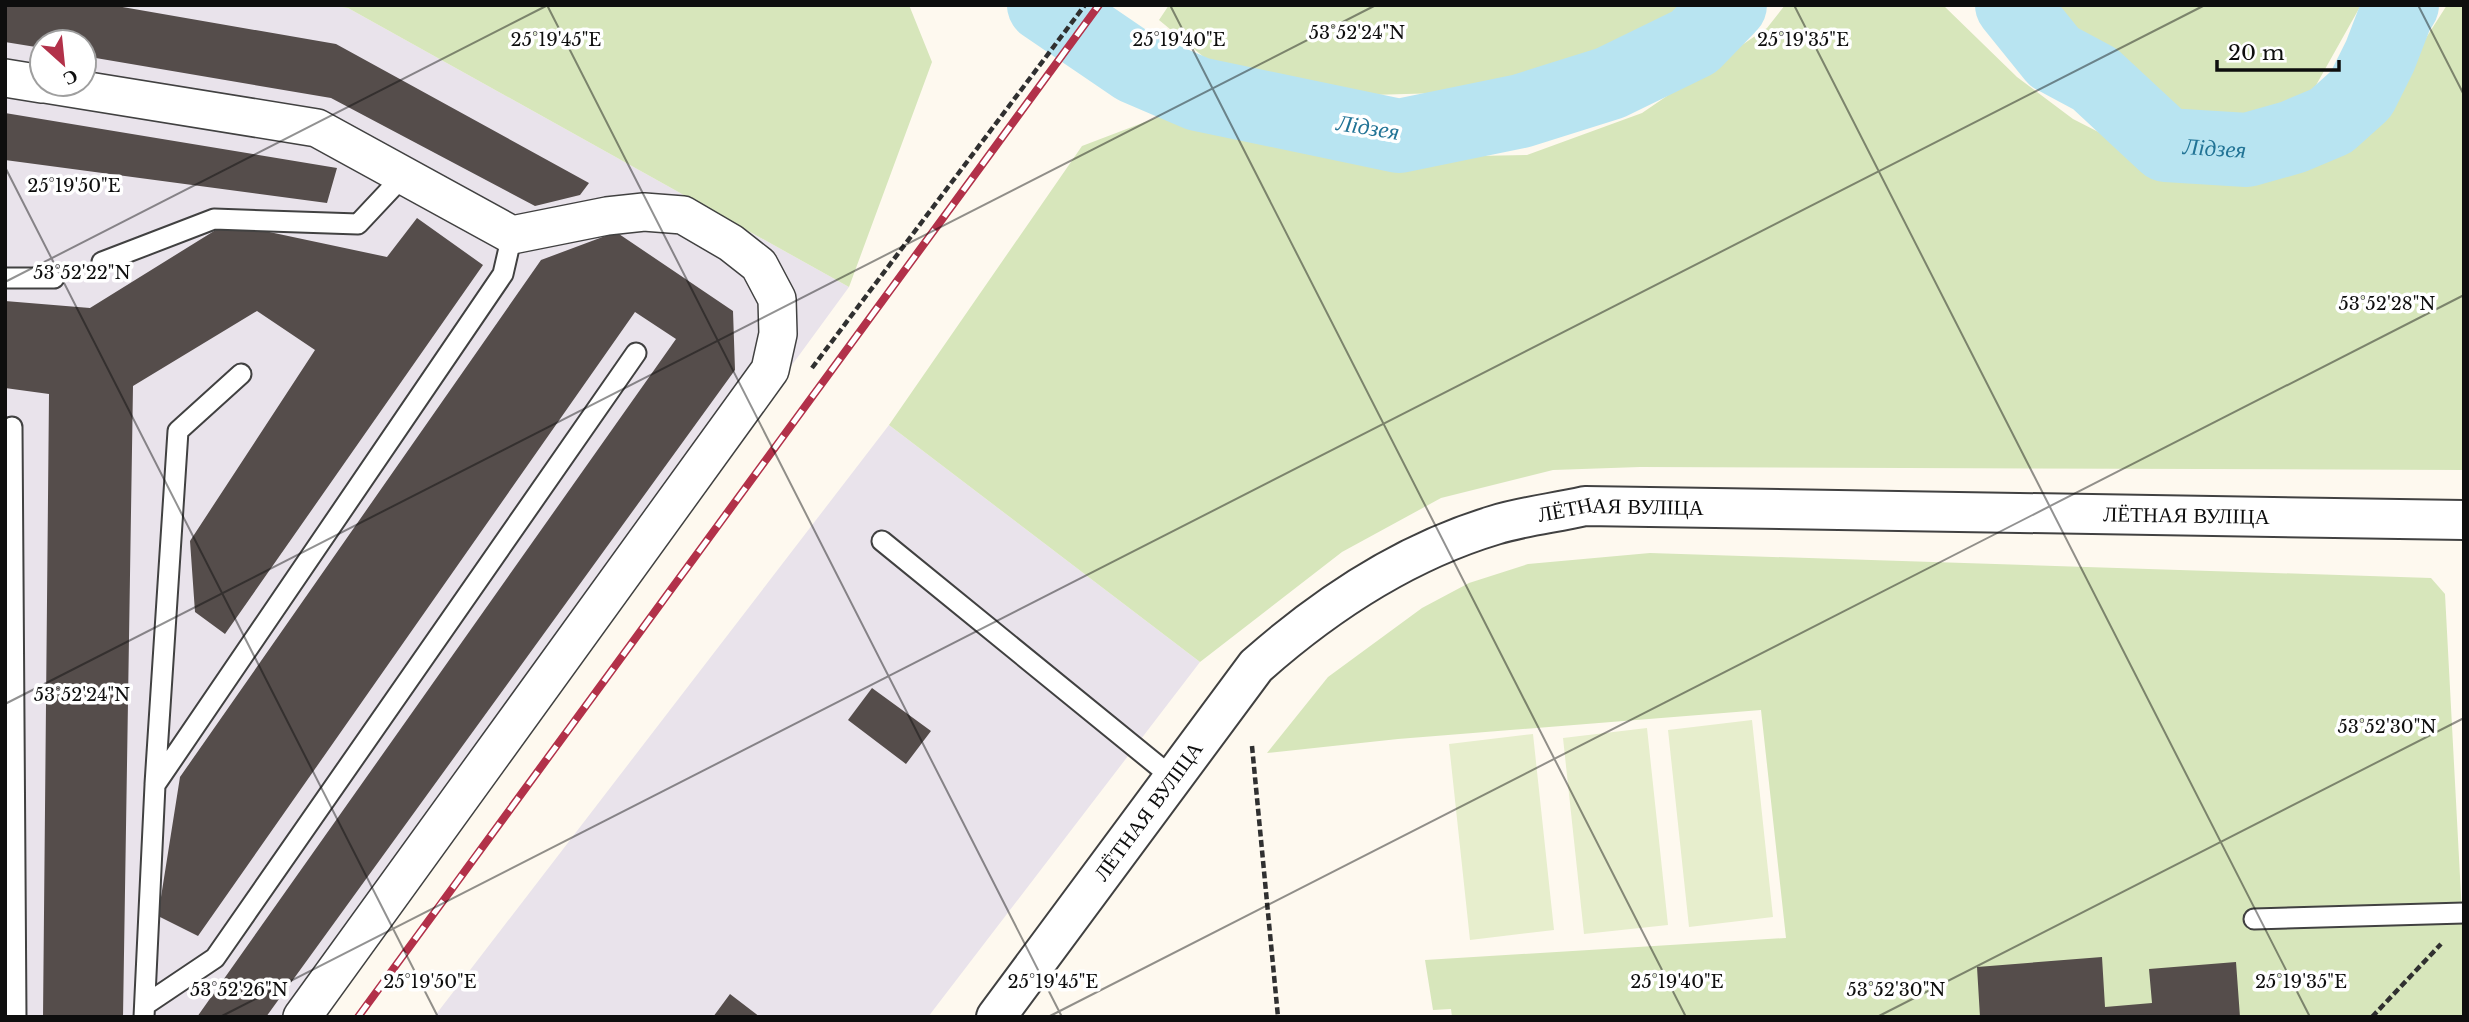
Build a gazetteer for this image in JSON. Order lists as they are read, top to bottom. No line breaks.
{"streets":{"street":["ЛЁТНАЯ ВУЛІЦА"]},"water":["Лідзея"],"scale_bar":"20 m","north":"bottom right","coordinates":["53°52'24\"N","25°19'45\"E","25°19'40\"E","25°19'35\"E","25°19'50\"E","53°52'22\"N","53°52'28\"N","53°52'30\"N","53°52'26\"N"]}
